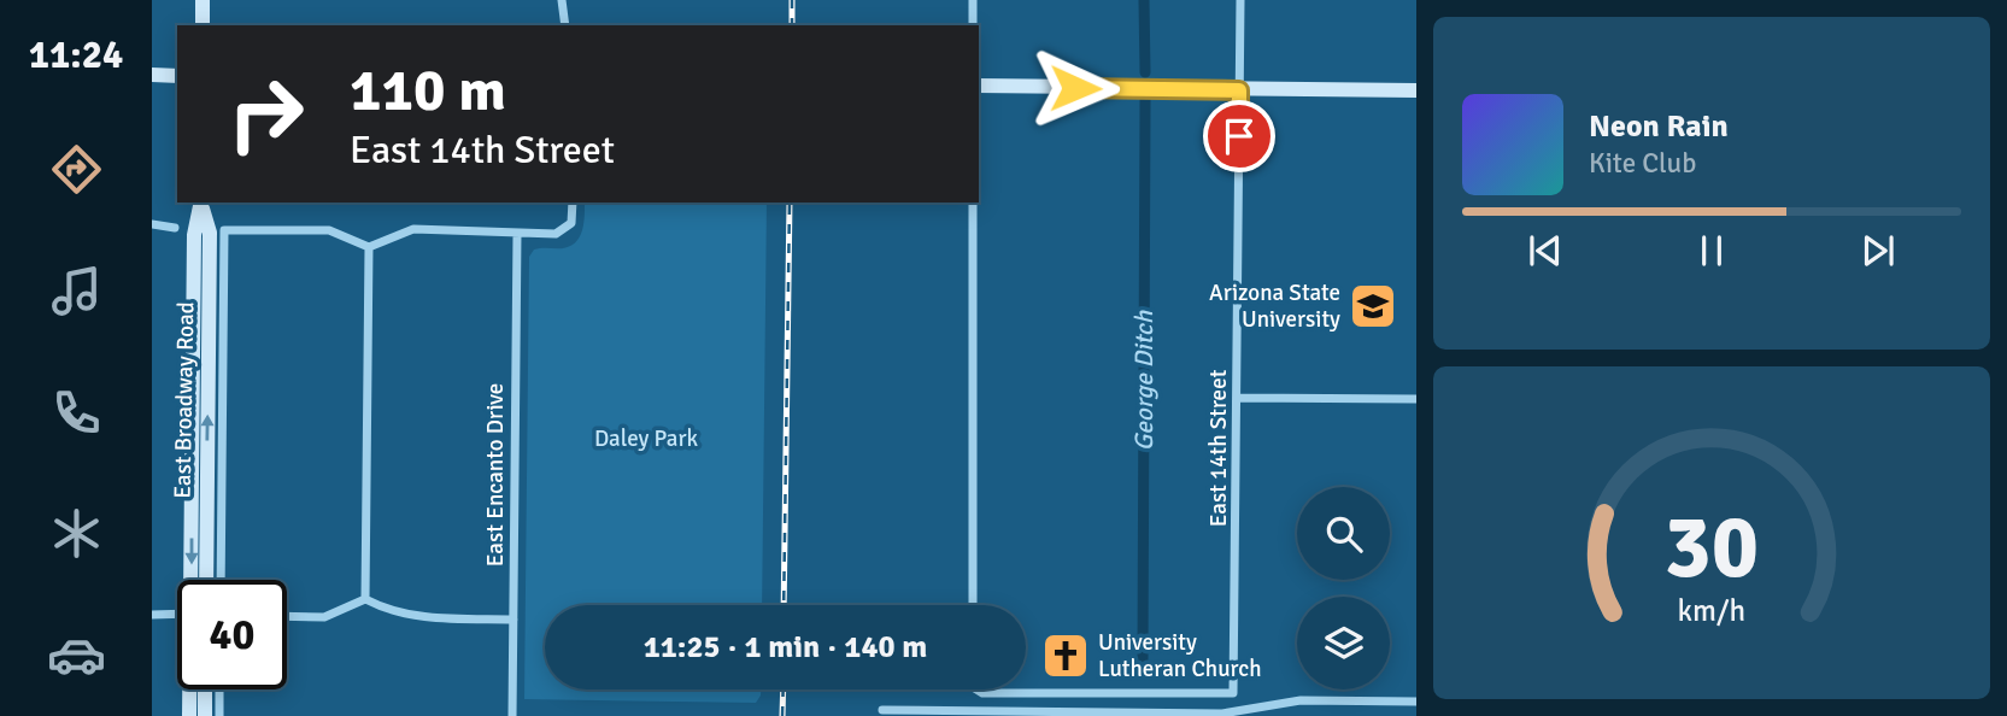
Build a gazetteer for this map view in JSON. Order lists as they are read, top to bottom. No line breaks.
{"streets":{"main road":["East Broadway Road"],"street":["East 14th Street","East Encanto Drive"]},"water":["George Ditch"],"parks":["Daley Park"],"places":{"school or university":["Arizona State University"],"church":["University Lutheran Church"]},"page":{"tabs":"11:24","turn":["110 m","East 14th Street"],"song":["Neon Rain","Kite Club"],"limit":"40","trip":"11:25 · 1 min · 140 m","gauge":["30","km/h"]}}
